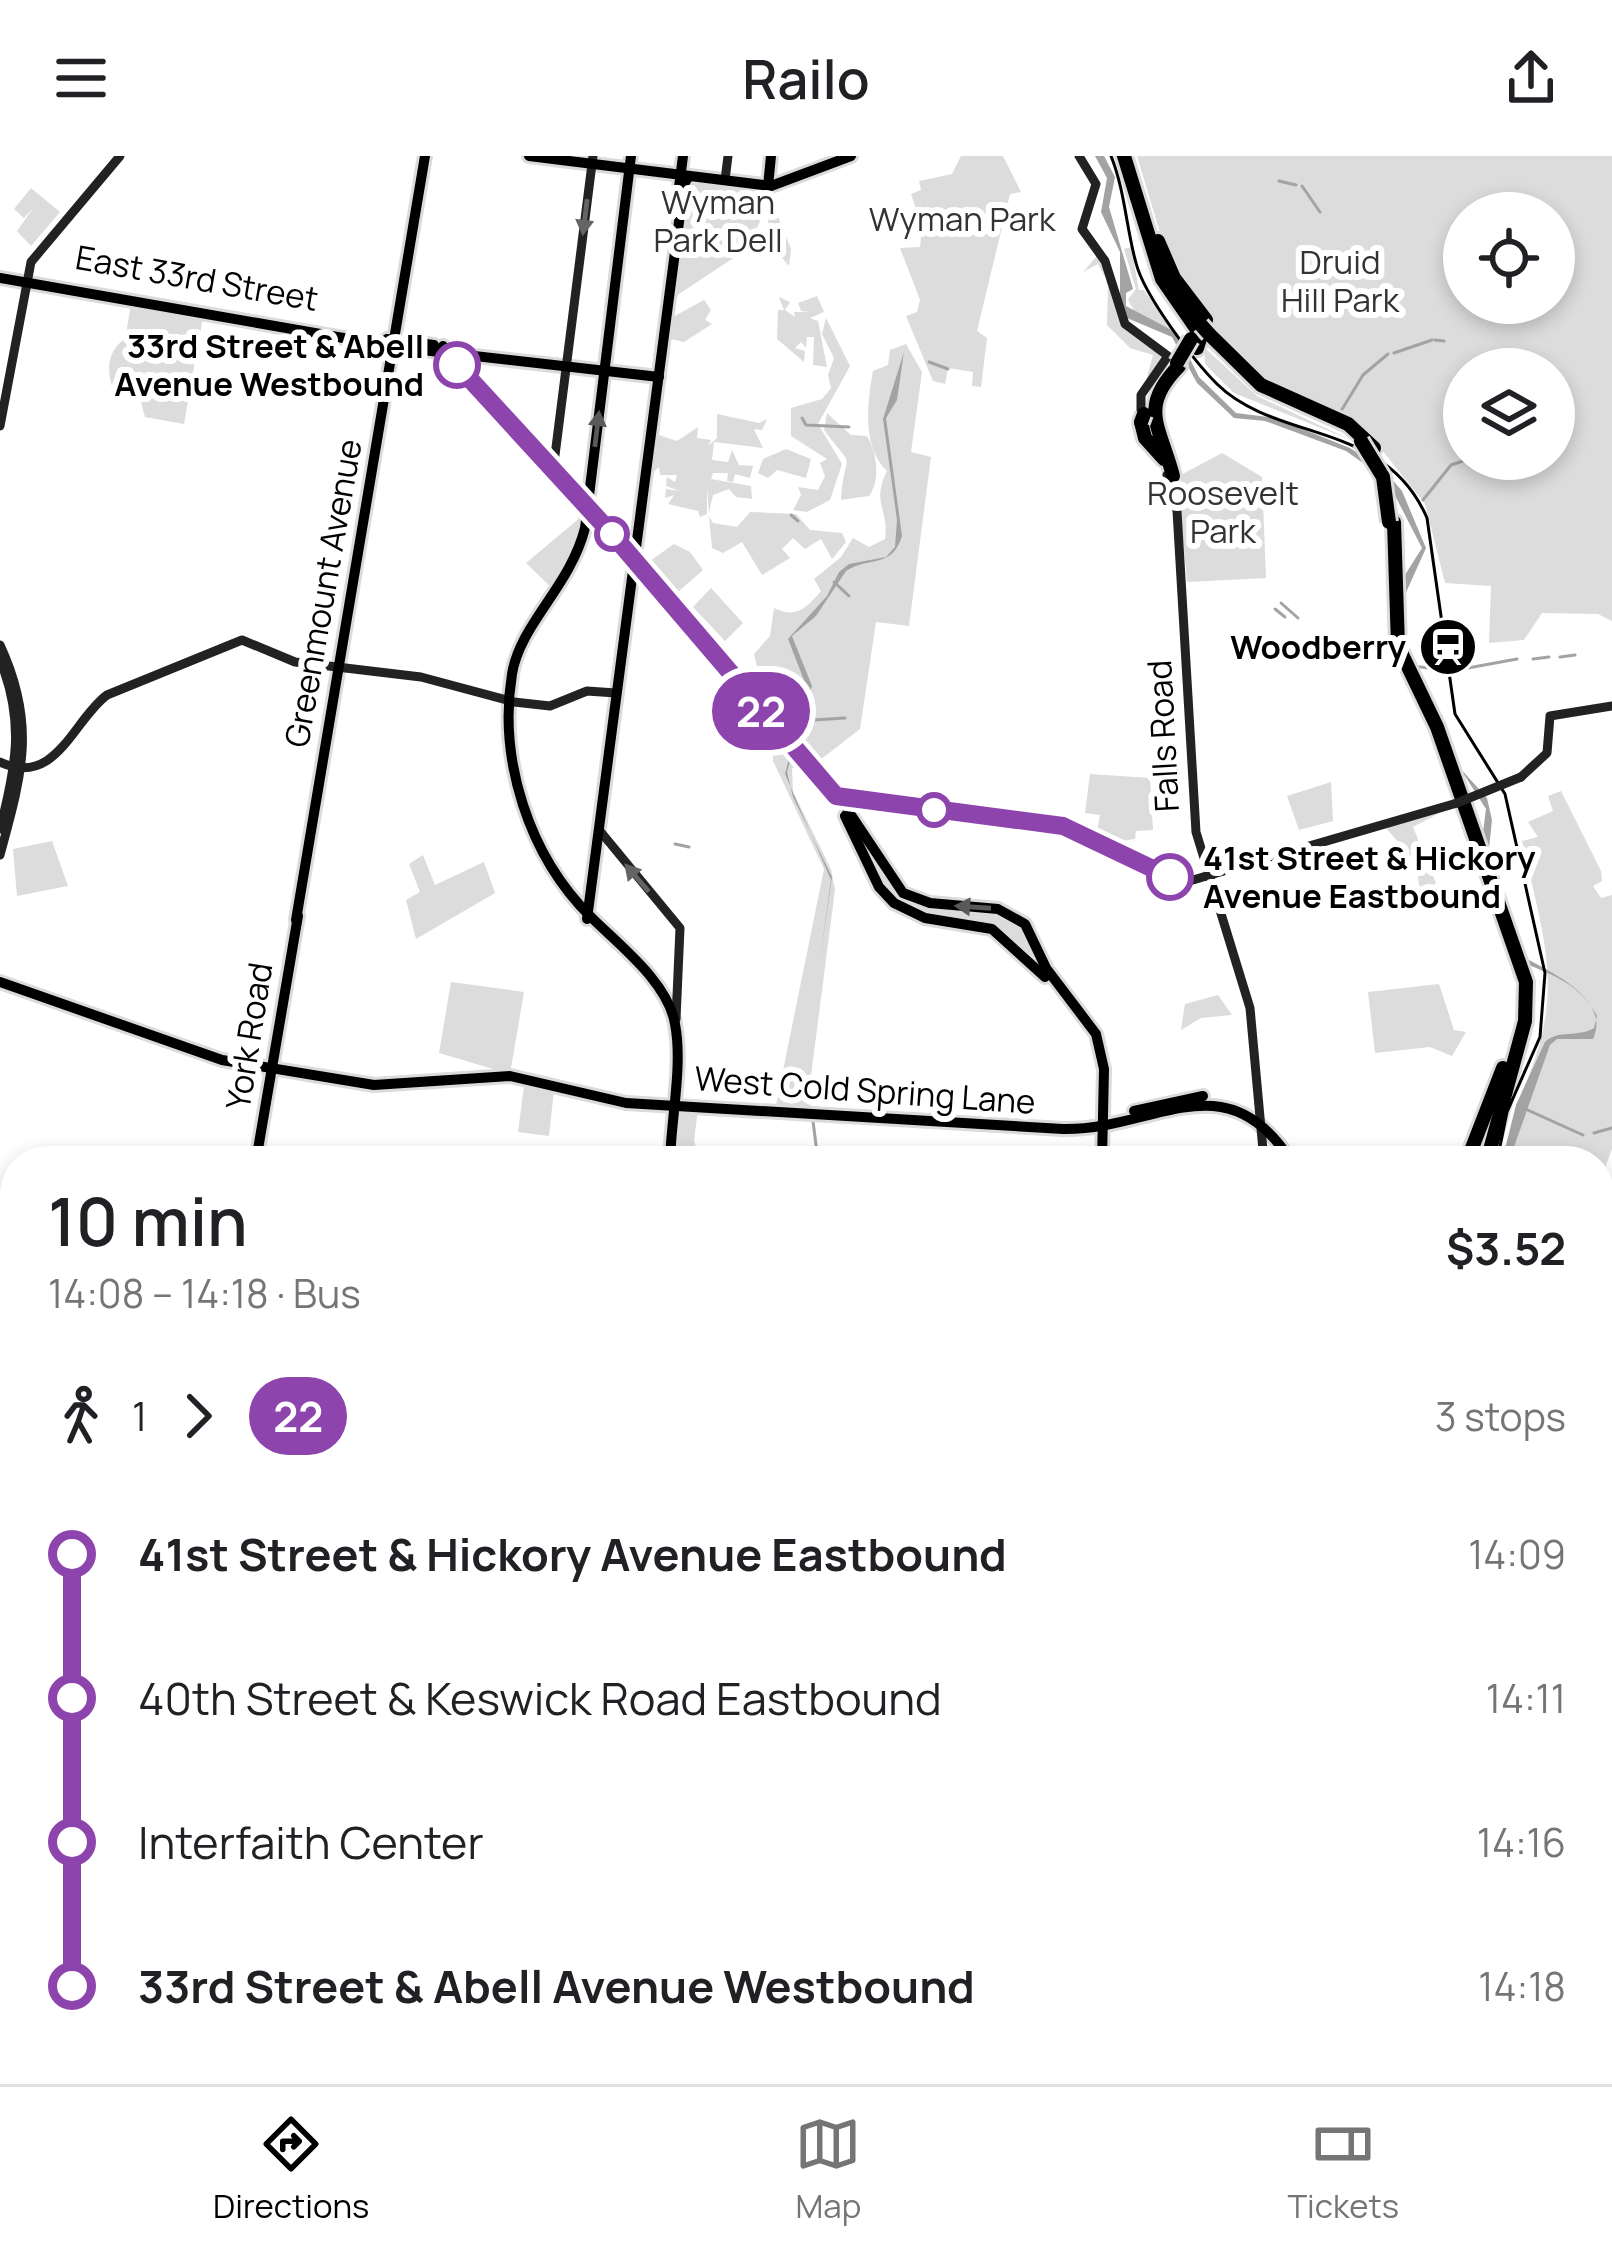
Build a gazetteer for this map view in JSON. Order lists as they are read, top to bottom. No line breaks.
{"streets":{"main road":["East 33rd Street","Greenmount Avenue","Falls Road","York Road","West Cold Spring Lane"]},"crossings":[["East 33rd Street","Greenmount Avenue"],["Greenmount Avenue","York Road"],["Falls Road","West Cold Spring Lane"],["York Road","West Cold Spring Lane"]],"parks":["Wyman Park Dell","Wyman Park","Druid Hill Park","Roosevelt Park"],"places":{"other":["33rd Street & Abell Avenue Westbound","41st Street & Hickory Avenue Eastbound"],"station":["Woodberry"]},"lines":["bus line 22"],"page":{"header":"Railo","on_map":"22","heading":["10 min","14:08 – 14:18 · Bus","$3.52"],"legs":["1","22","3 stops"],"list":[{"name":"41st Street & Hickory Avenue Eastbound","value":"14:09"},{"name":"40th Street & Keswick Road Eastbound","value":"14:11"},{"name":"Interfaith Center","value":"14:16"},{"name":"33rd Street & Abell Avenue Westbound","value":"14:18"}],"tabs":["Directions","Map","Tickets"]}}
